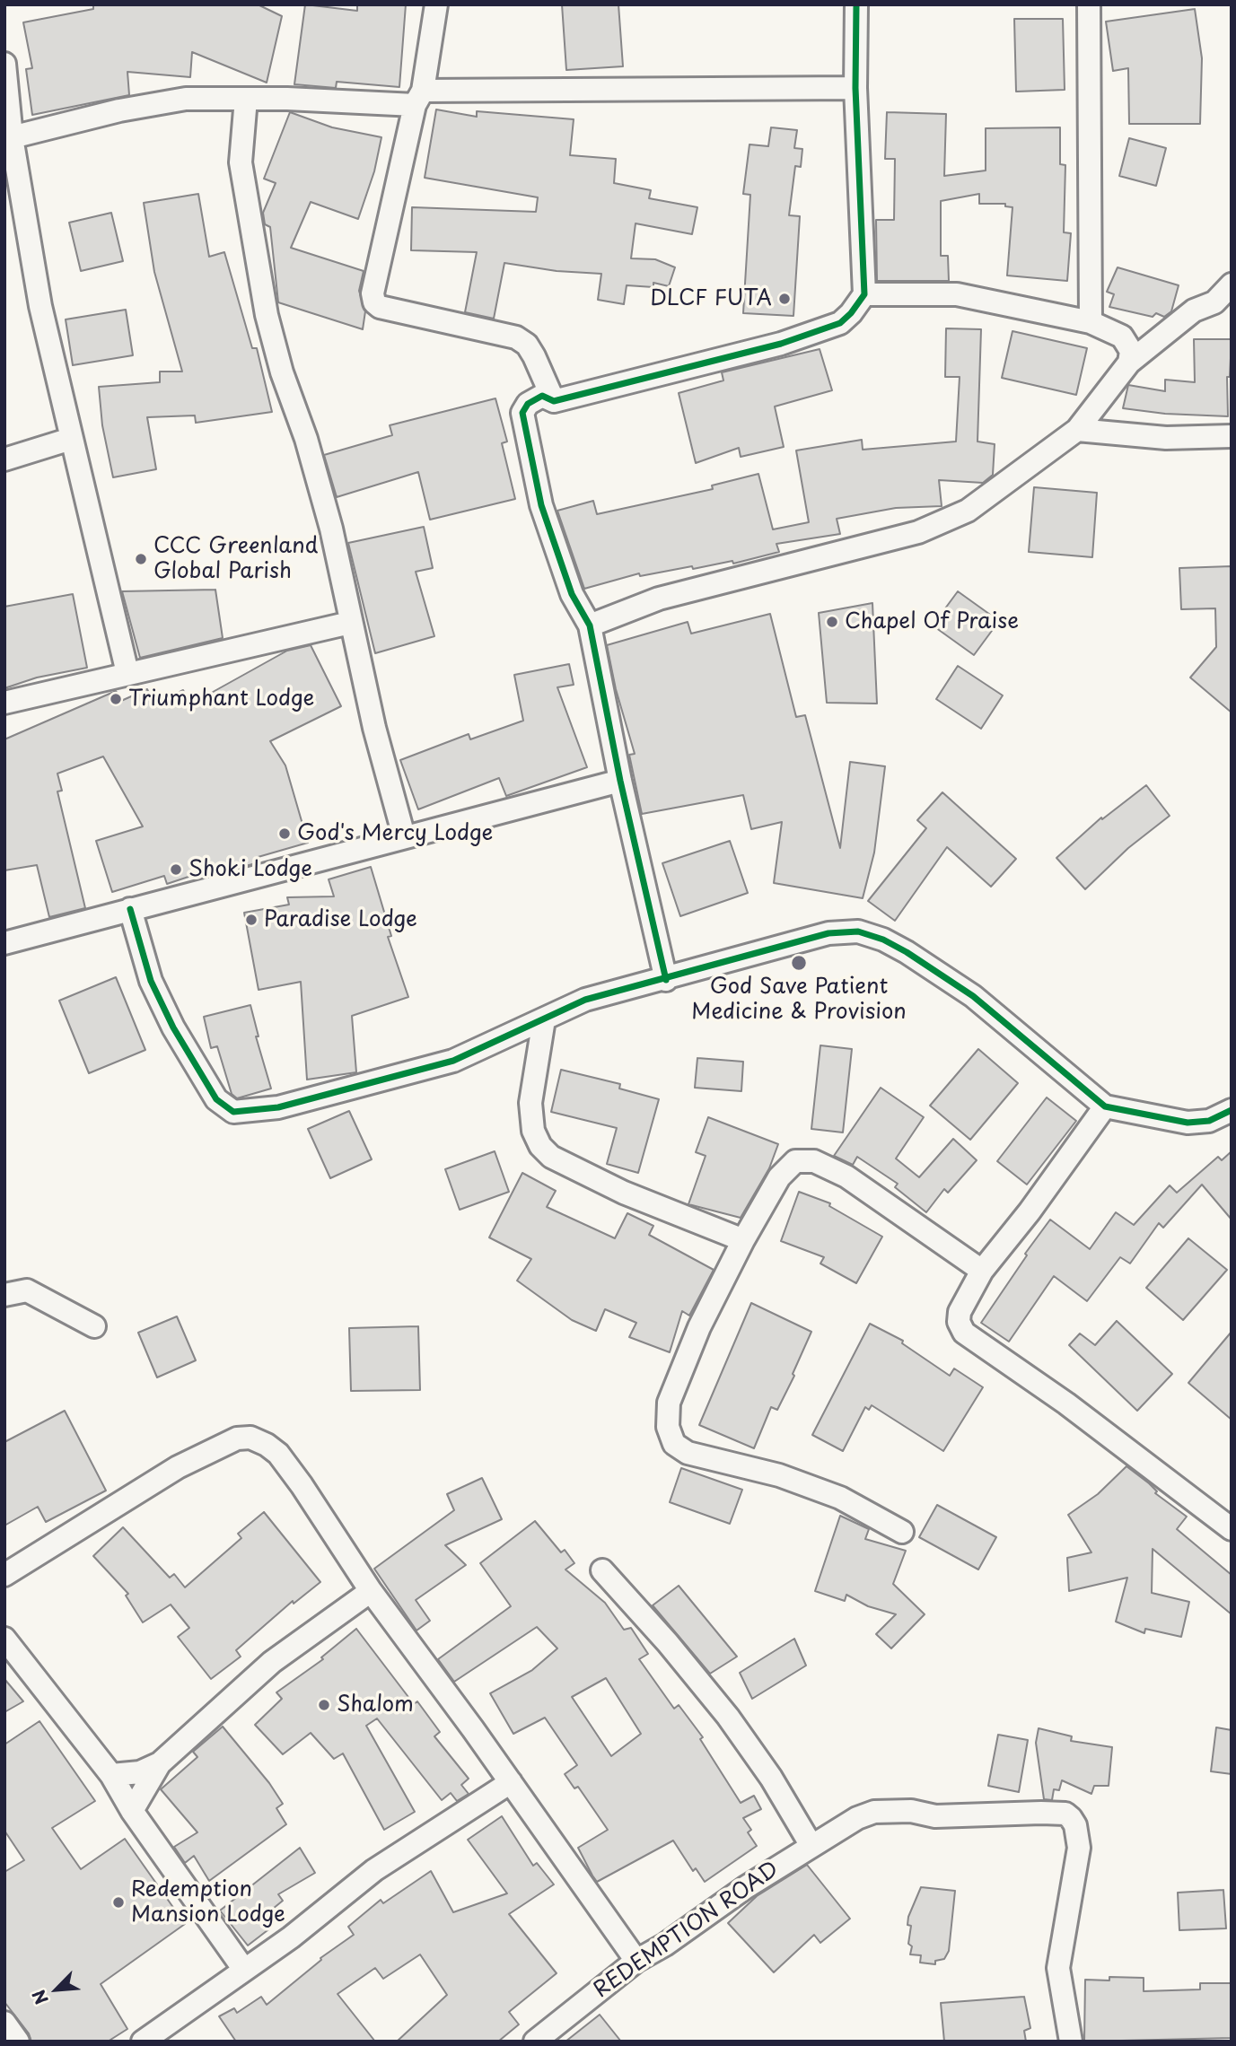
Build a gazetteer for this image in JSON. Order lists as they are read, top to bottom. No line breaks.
{"streets":{"street":["REDEMPTION ROAD"]},"places":["DLCF FUTA","CCC Greenland Global Parish","Chapel Of Praise","Triumphant Lodge","God's Mercy Lodge","Shoki Lodge","Paradise Lodge","God Save Patient Medicine & Provision","Shalom","Redemption Mansion Lodge"],"north":"bottom left"}
